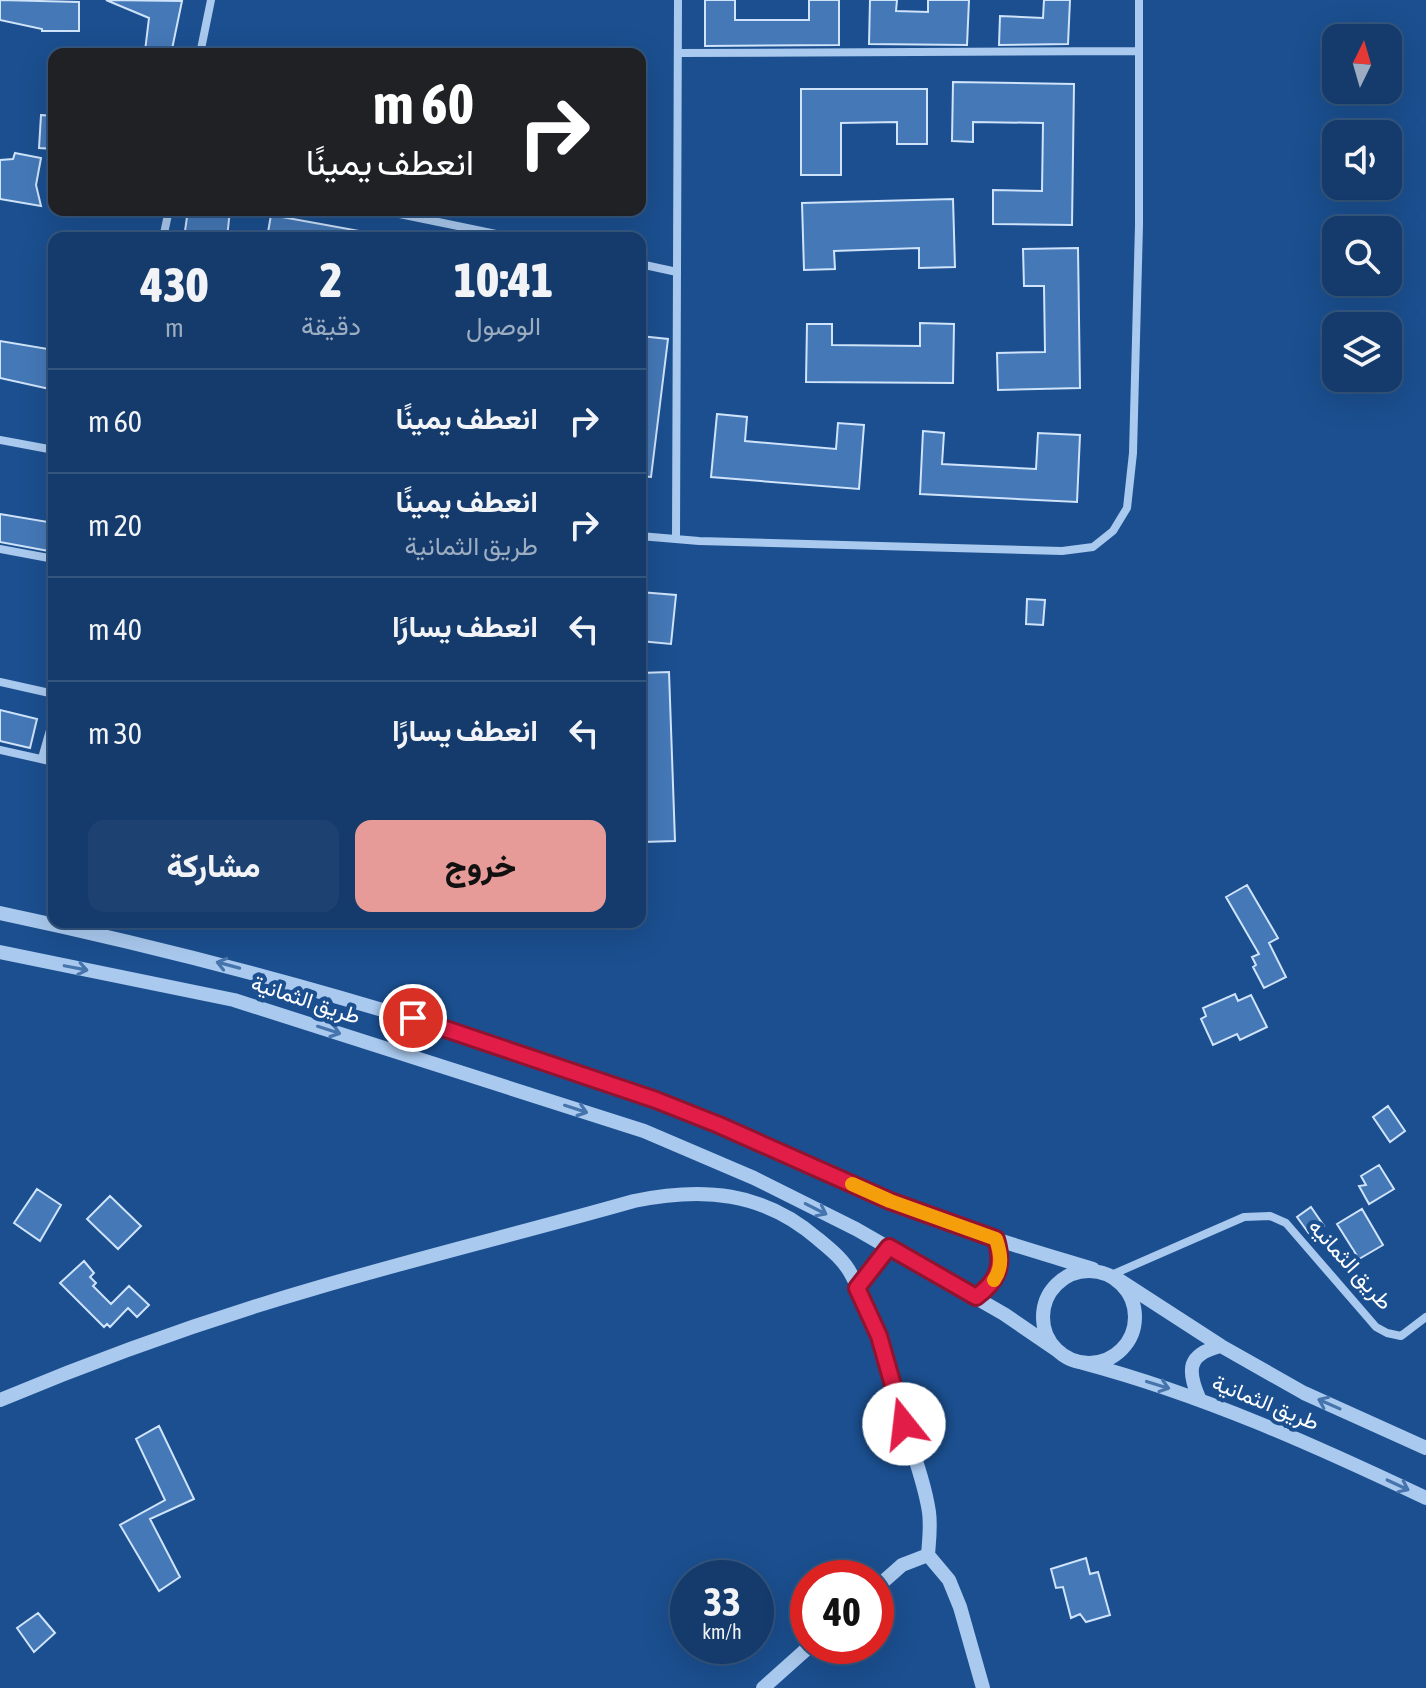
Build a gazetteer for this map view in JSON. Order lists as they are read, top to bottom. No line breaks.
{"streets":{"street":["طريق الثمانية","طريق الثمانيه"]},"crossings":[["طريق الثمانية","طريق الثمانيه"]],"north":"top","page":{"turn":["60 m","انعطف يمينًا"],"eta":["10:41","الوصول","2","دقيقة","430","m"],"list":[{"name":"انعطف يمينًا","value":"60 m"},{"name":"انعطف يمينًا","note":"طريق الثمانية","value":"20 m"},{"name":"انعطف يسارًا","value":"40 m"},{"name":"انعطف يسارًا","value":"30 m"}],"buttons":["خروج","مشاركة"],"speed":"33 km/h","limit":"40"}}
